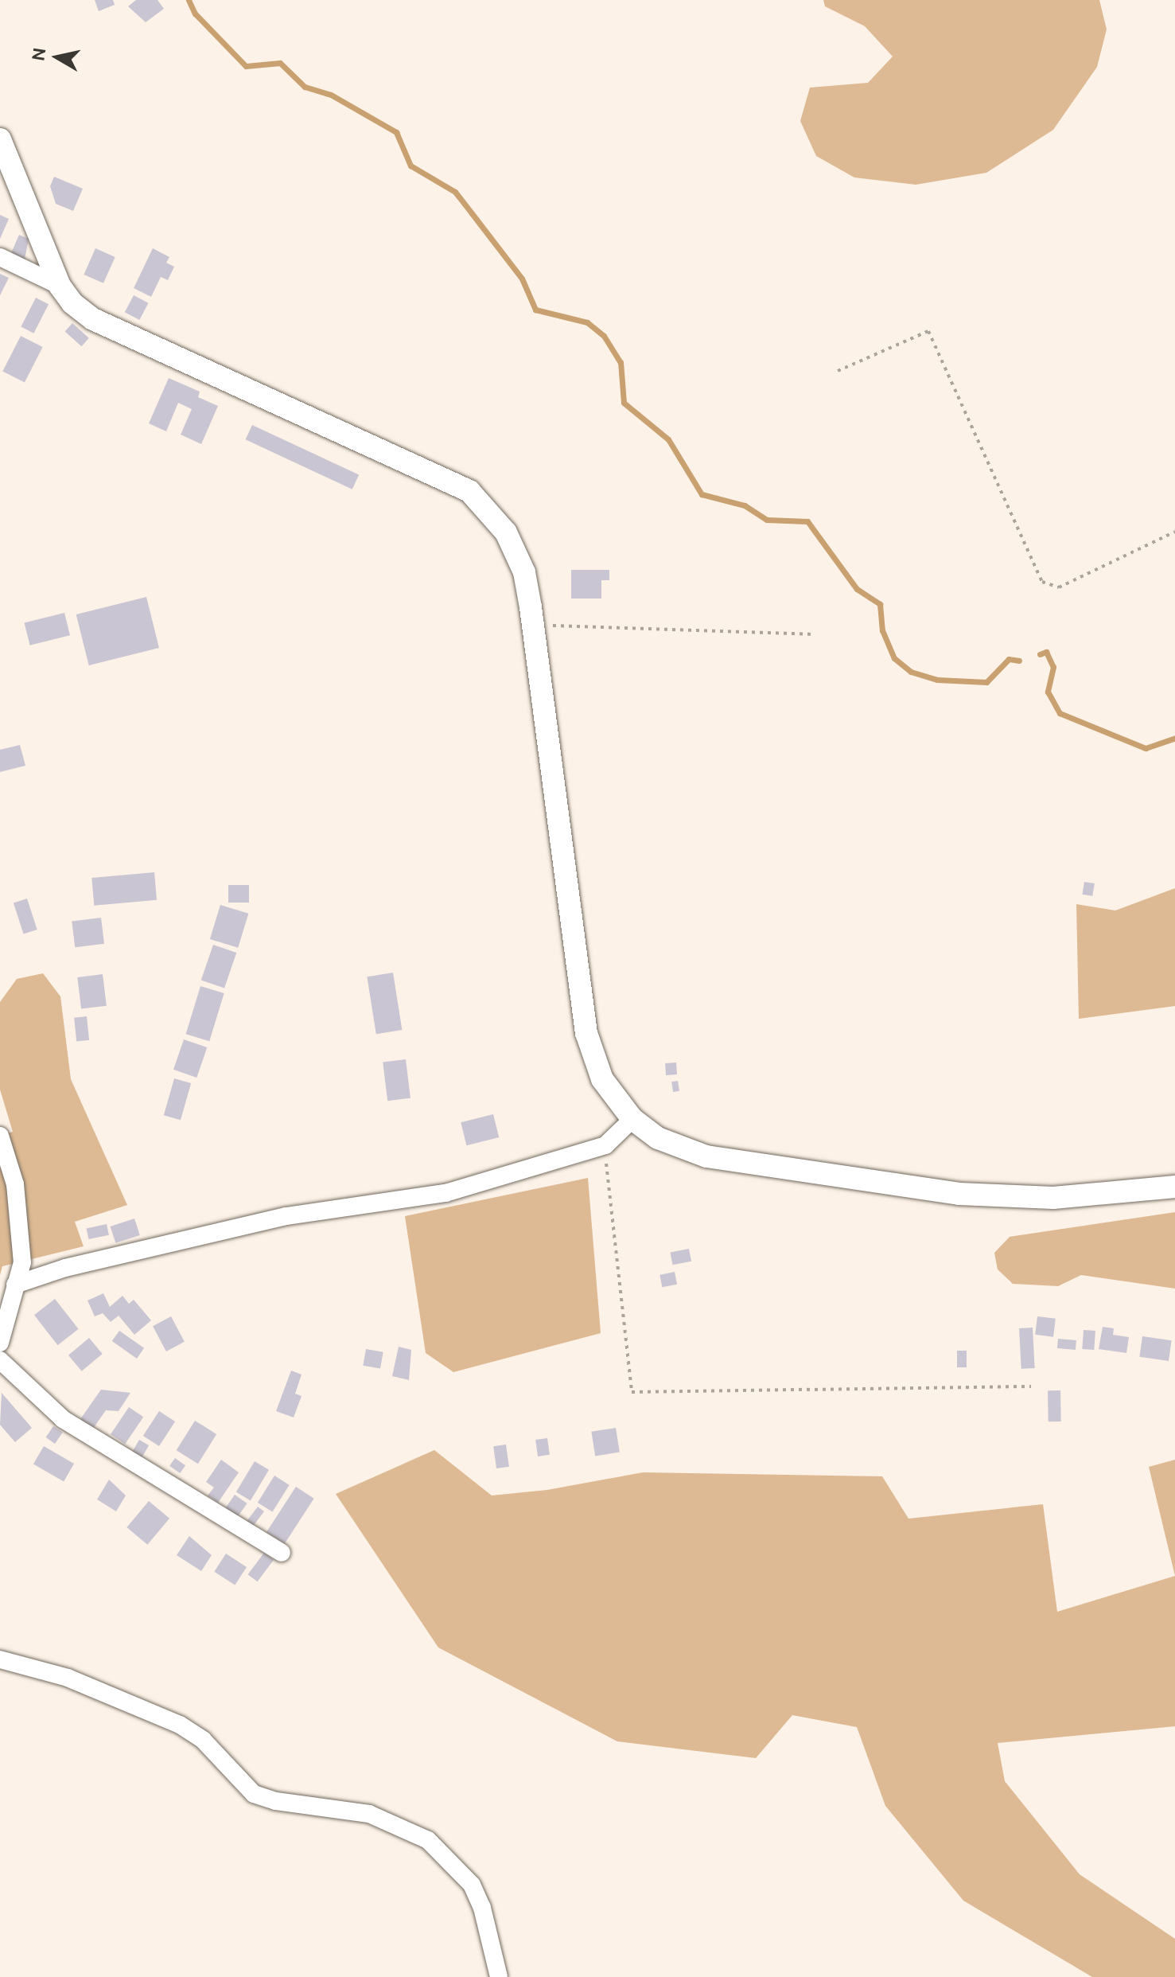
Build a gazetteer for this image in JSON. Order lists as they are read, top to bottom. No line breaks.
{"north":"left"}
